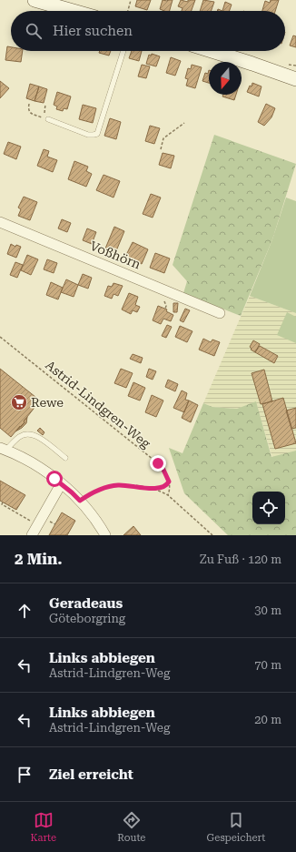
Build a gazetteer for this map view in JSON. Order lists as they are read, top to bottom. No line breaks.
{"streets":{"street":["Voßhörn"],"path":["Astrid-Lindgren-Weg"]},"places":{"supermarket":["Rewe"]},"north":"bottom","page":{"search":"Hier suchen","heading":["2 Min.","Zu Fuß · 120 m"],"list":[["Geradeaus","Göteborgring","30 m"],["Links abbiegen","Astrid-Lindgren-Weg","70 m"],["Links abbiegen","Astrid-Lindgren-Weg","20 m"],"Ziel erreicht"],"nav":["Karte","Route","Gespeichert"]}}
